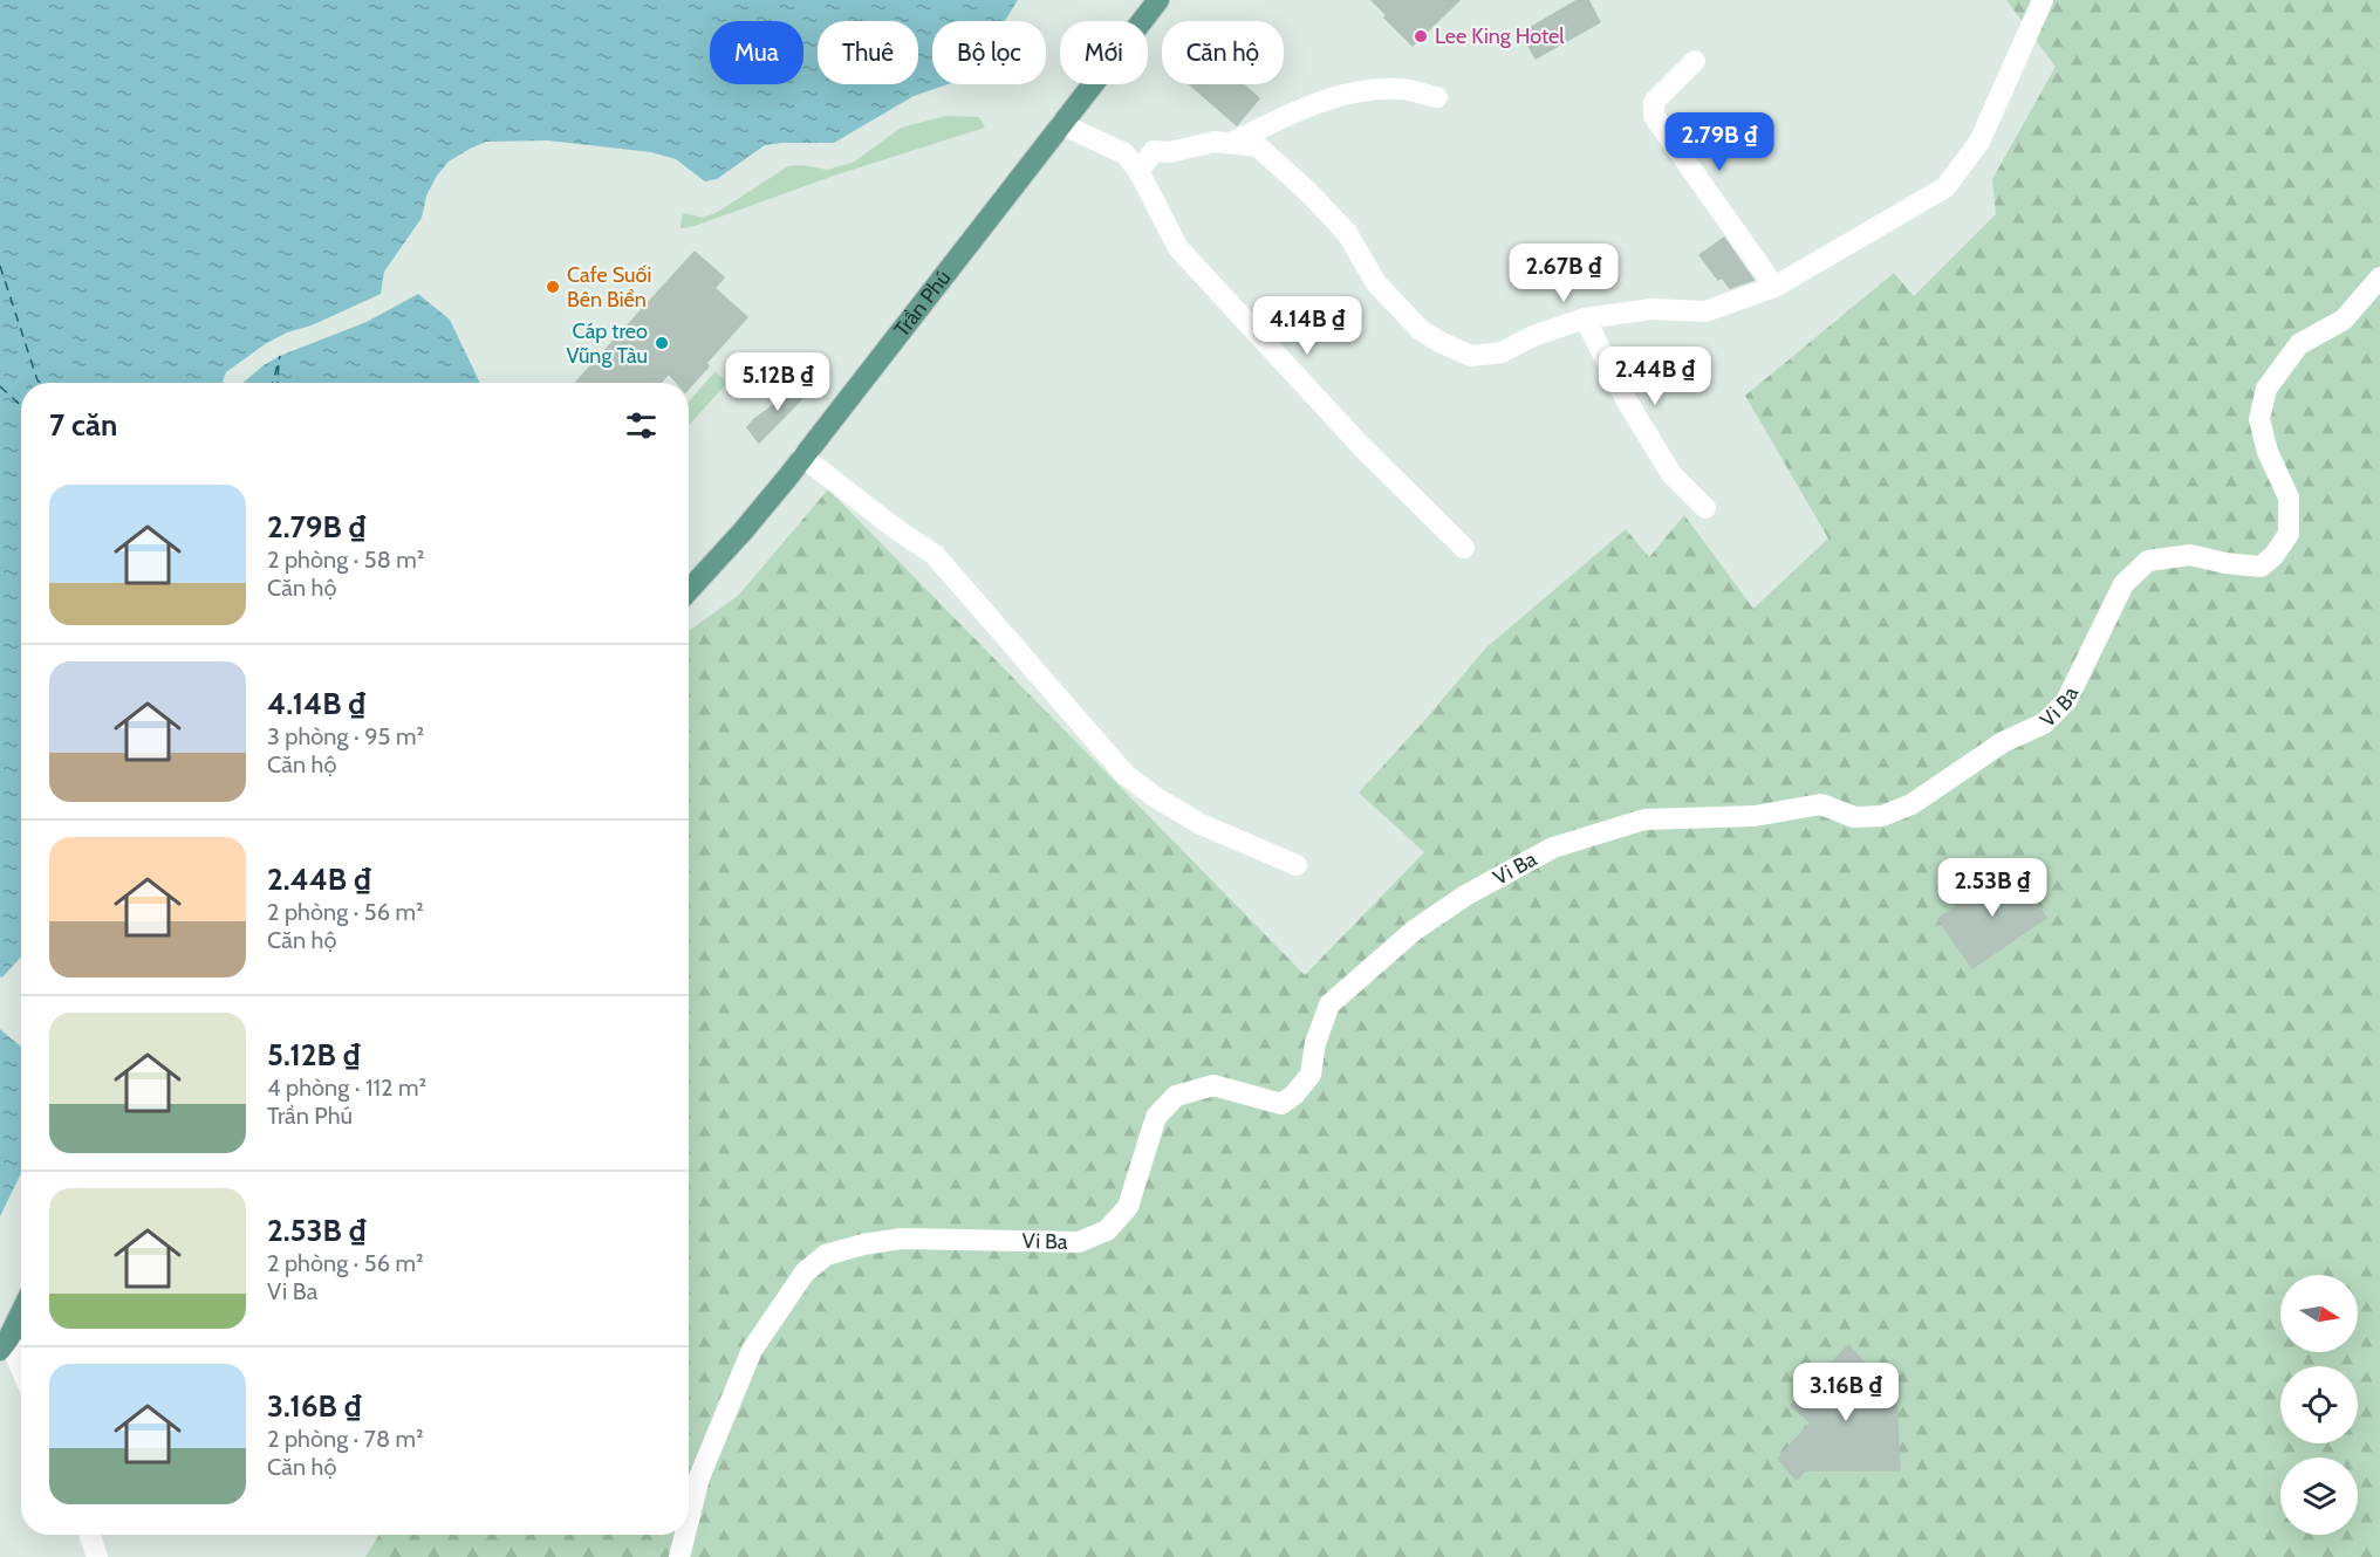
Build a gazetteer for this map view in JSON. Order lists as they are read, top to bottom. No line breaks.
{"streets":{"main road":["Trần Phú"],"street":["Vi Ba"]},"places":["Lee King Hotel","Cafe Suối Bên Biển","Cáp treo Vũng Tàu"],"north":"right","page":{"chip":["Mua","Thuê","Bộ lọc","Mới","Căn hộ"],"price":["2.79B ₫","2.67B ₫","4.14B ₫","2.44B ₫","5.12B ₫","2.53B ₫","3.16B ₫"],"heading":"7 căn","list":[{"name":"2.79B ₫","note":"2 phòng · 58 m² · Căn hộ"},{"name":"4.14B ₫","note":"3 phòng · 95 m² · Căn hộ"},{"name":"2.44B ₫","note":"2 phòng · 56 m² · Căn hộ"},{"name":"5.12B ₫","note":"4 phòng · 112 m² · Trần Phú"},{"name":"2.53B ₫","note":"2 phòng · 56 m² · Vi Ba"},{"name":"3.16B ₫","note":"2 phòng · 78 m² · Căn hộ"}]}}
